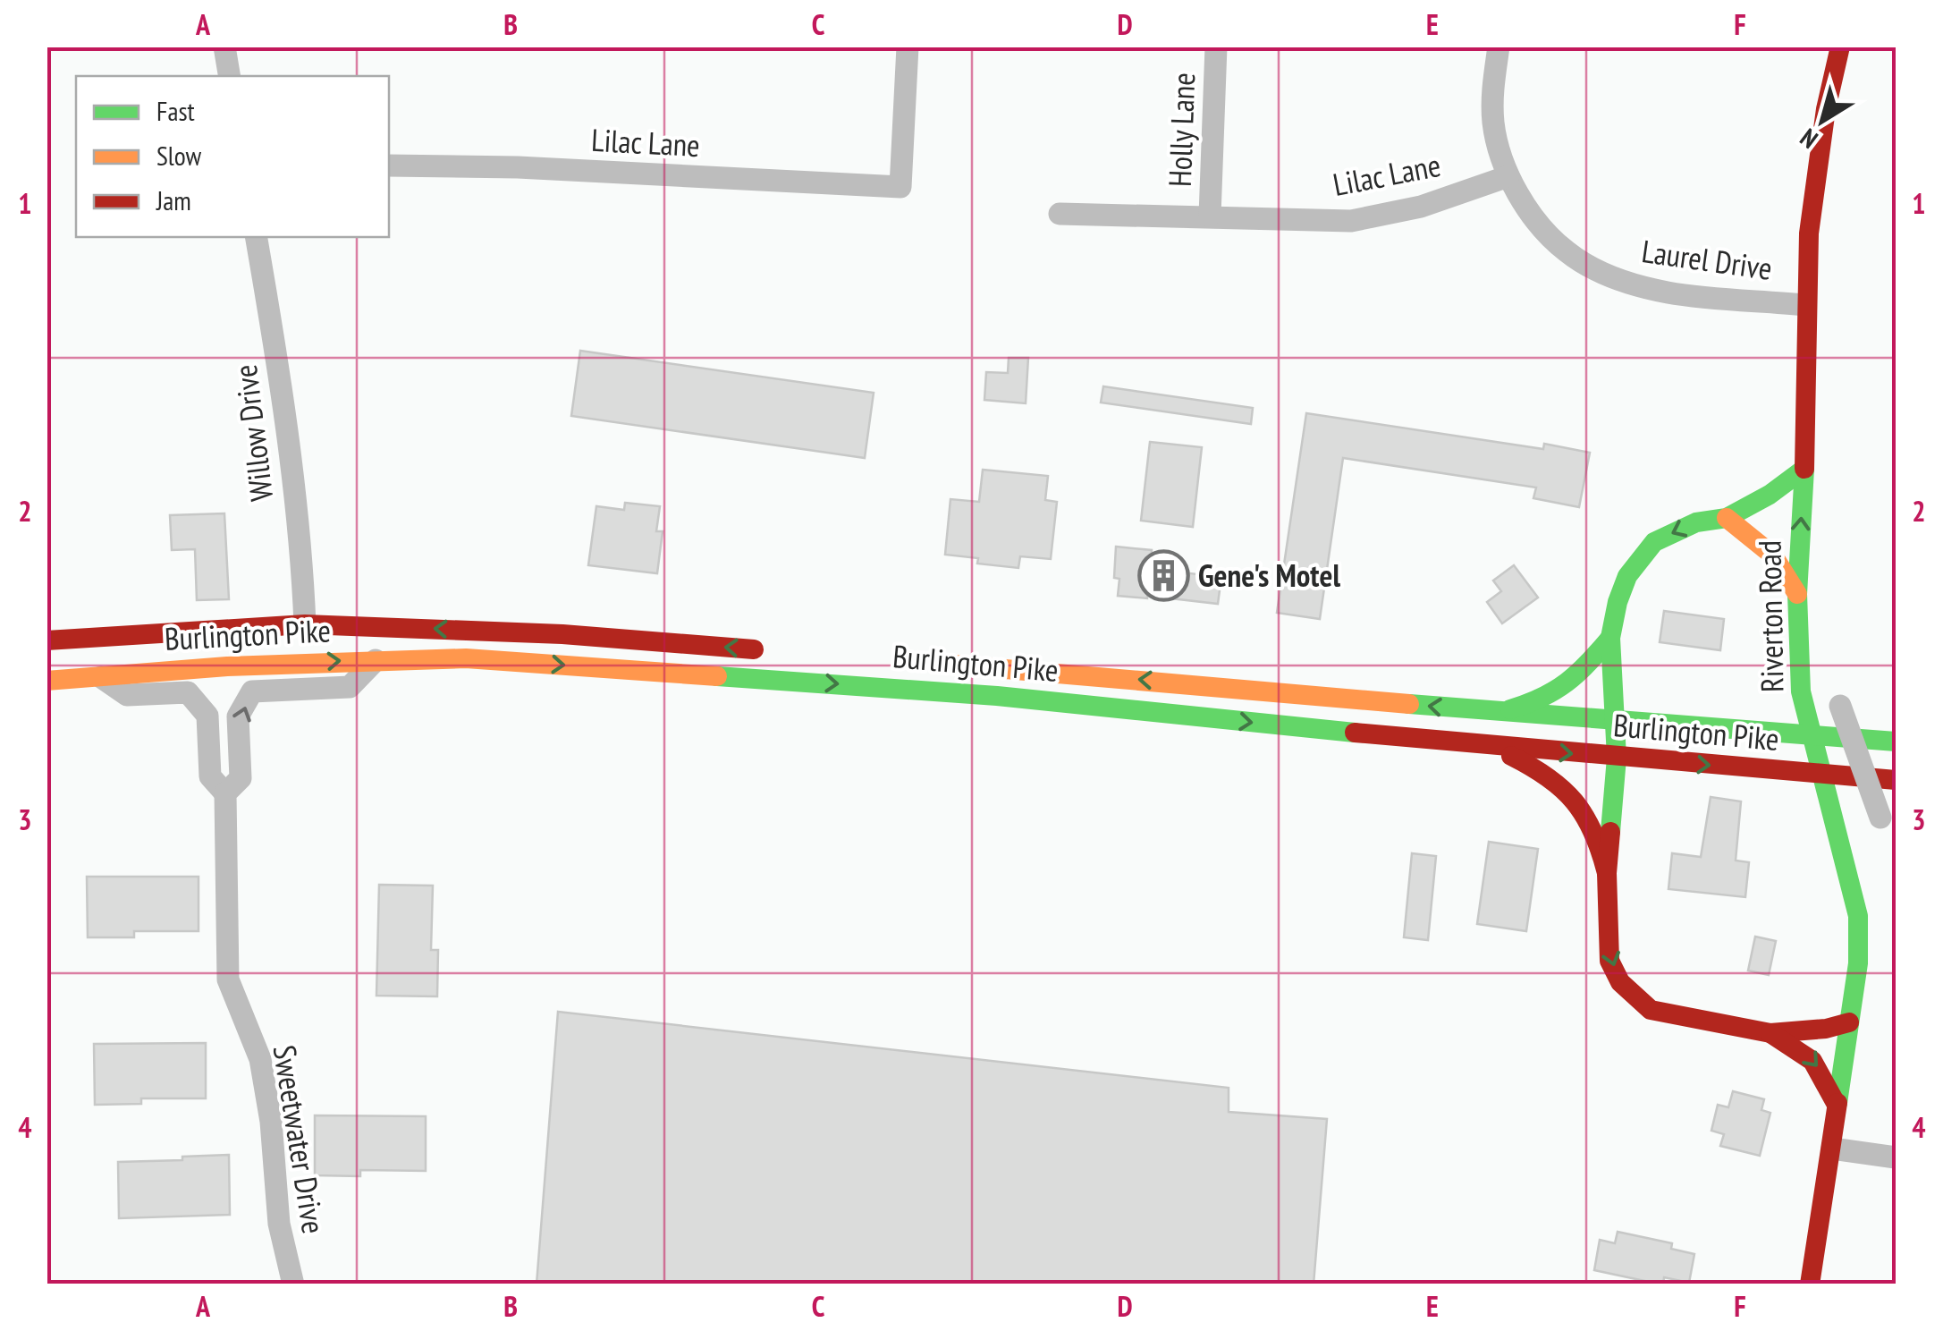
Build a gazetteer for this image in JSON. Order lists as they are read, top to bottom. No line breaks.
{"streets":{"main road":["Riverton Road","Burlington Pike"],"street":["Holly Lane","Lilac Lane","Laurel Drive","Willow Drive","Sweetwater Drive"]},"crossings":[["Holly Lane","Lilac Lane"],["Lilac Lane","Laurel Drive"],["Laurel Drive","Riverton Road"],["Willow Drive","Burlington Pike"],["Riverton Road","Burlington Pike"],["Burlington Pike","Sweetwater Drive"]],"places":{"building":["Gene's Motel"]},"legend":["Fast","Slow","Jam"],"north":"bottom left","grid":{"columns":["A","B","C","D","E","F"],"rows":["1","2","3","4"]}}
